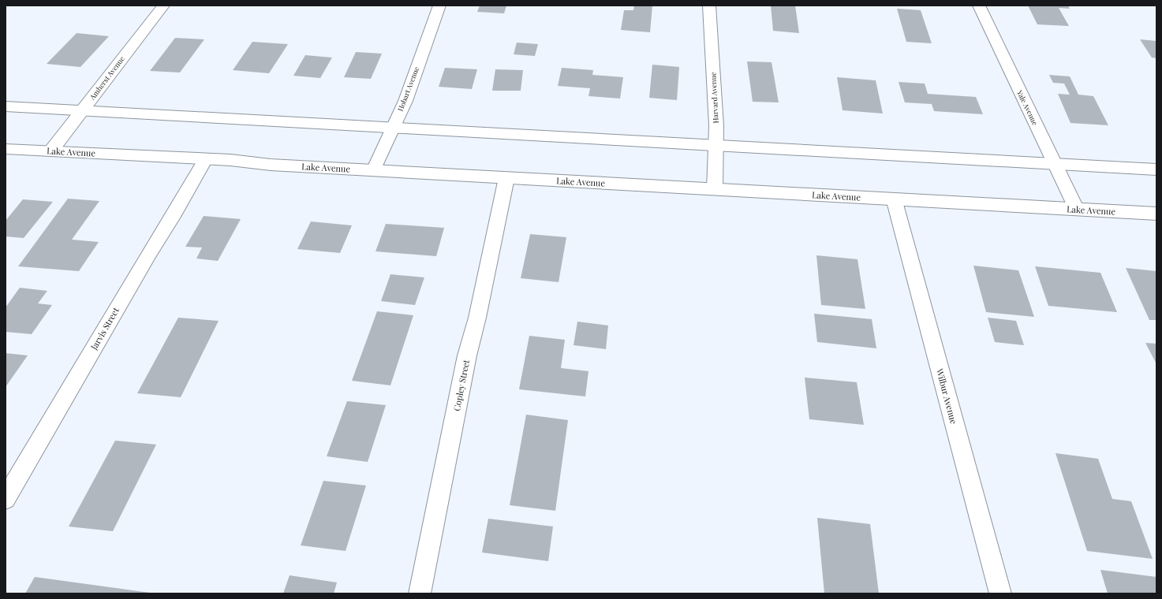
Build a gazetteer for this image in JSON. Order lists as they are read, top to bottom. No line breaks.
{"streets":{"main road":["Amherst Avenue","Hobart Avenue","Harvard Avenue","Yale Avenue","Lake Avenue","Jarvis Street","Copley Street","Wilbur Avenue"]},"crossings":[["Amherst Avenue","Lake Avenue"],["Hobart Avenue","Lake Avenue"],["Harvard Avenue","Lake Avenue"],["Yale Avenue","Lake Avenue"],["Lake Avenue","Jarvis Street"],["Lake Avenue","Copley Street"],["Lake Avenue","Wilbur Avenue"]]}
